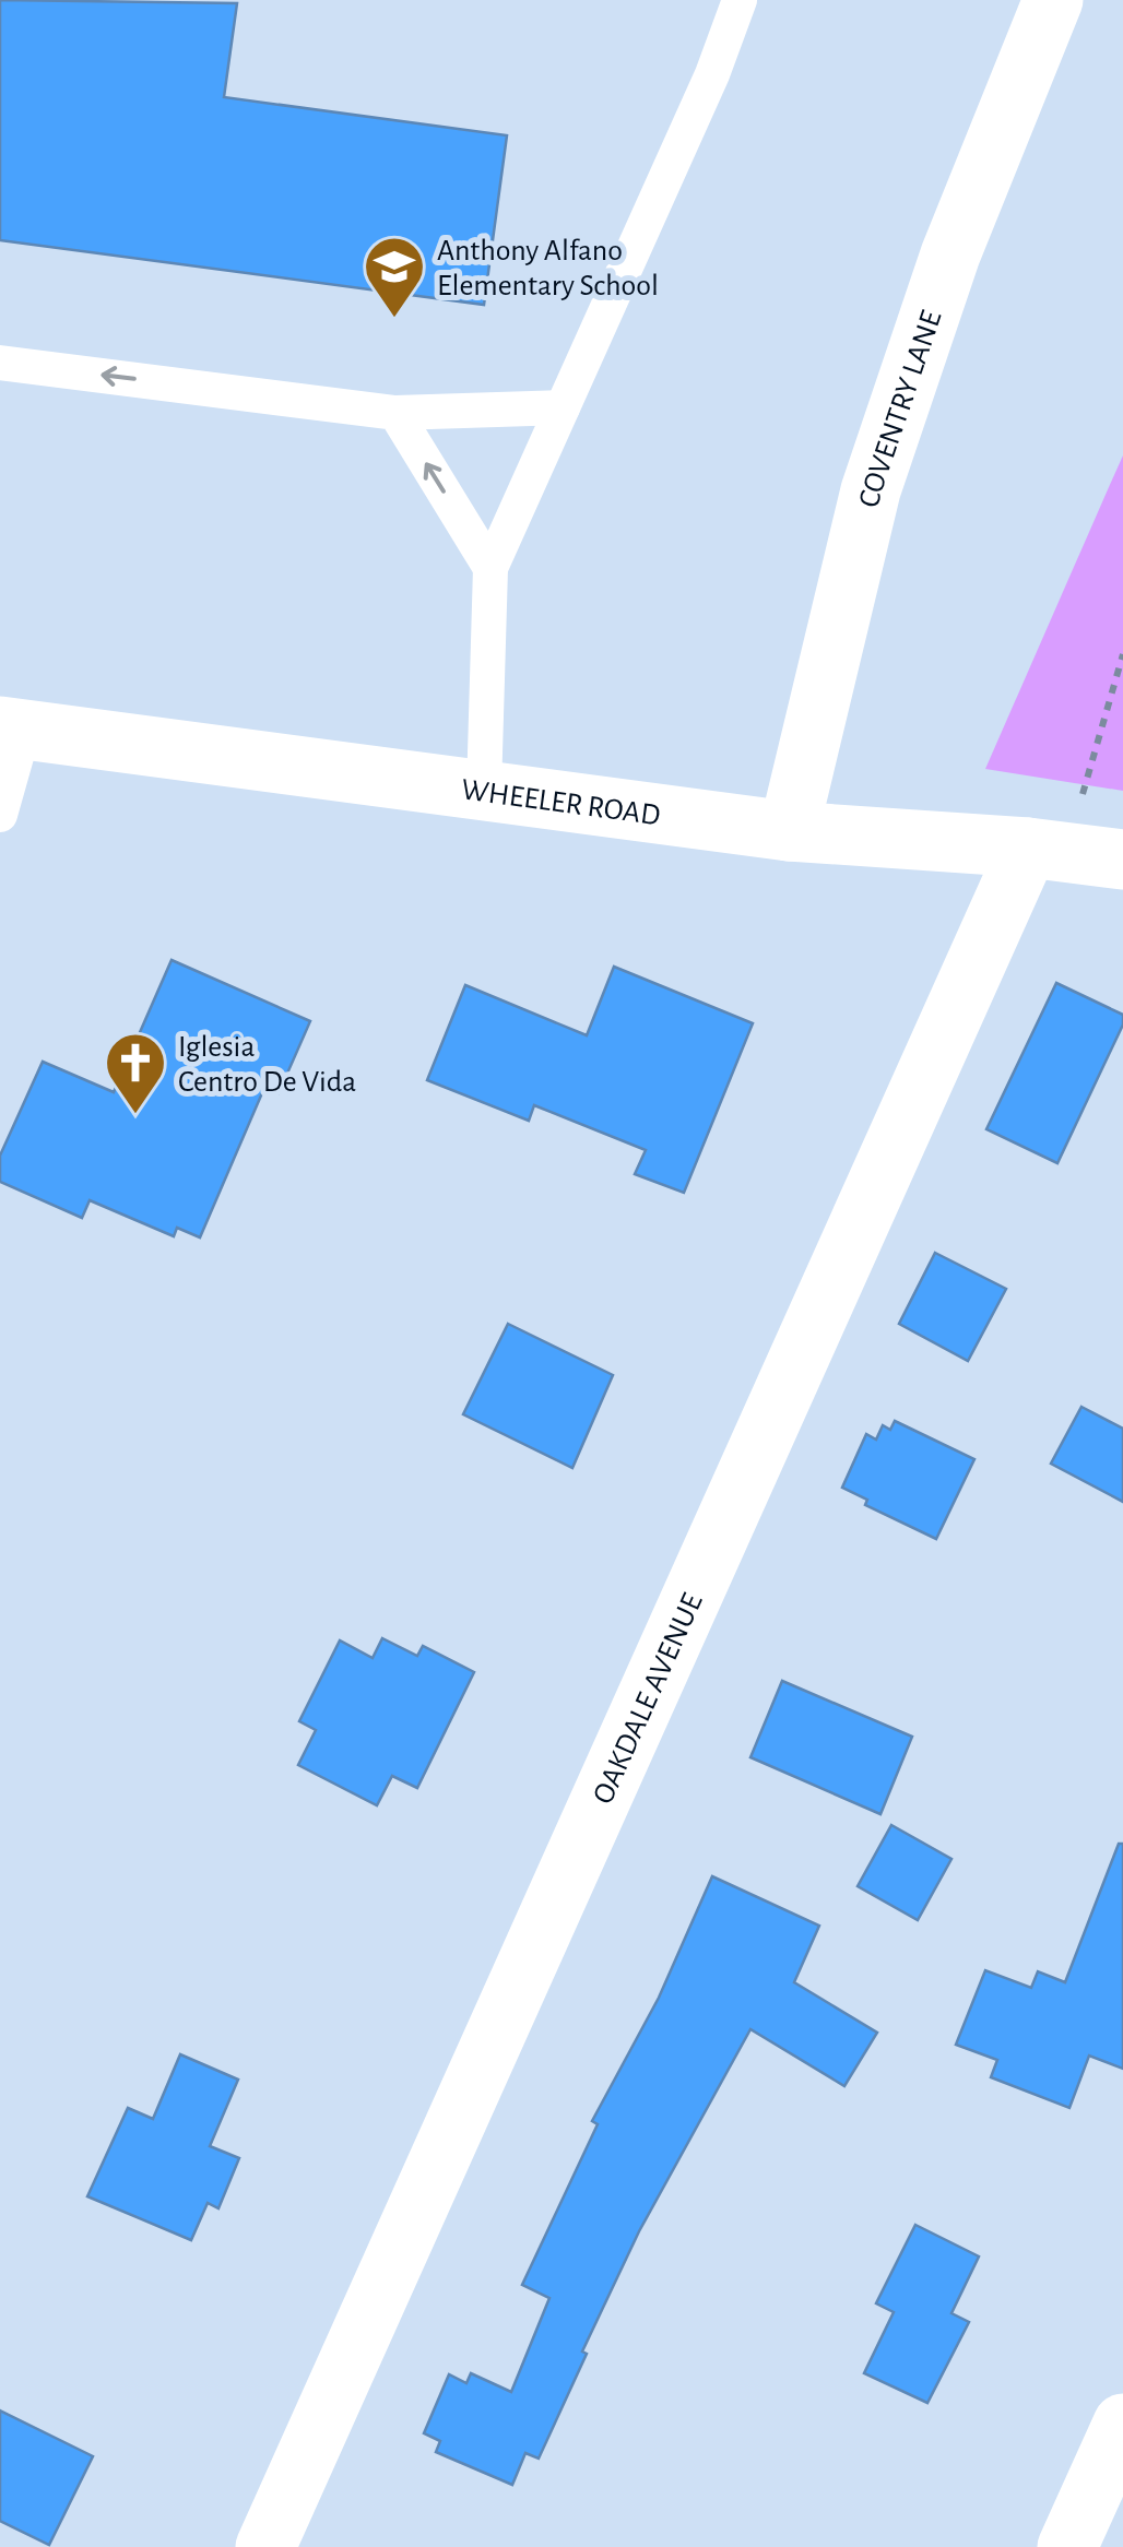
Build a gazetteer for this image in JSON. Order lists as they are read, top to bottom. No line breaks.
{"streets":{"street":["COVENTRY LANE","WHEELER ROAD","OAKDALE AVENUE"]},"crossings":[["COVENTRY LANE","WHEELER ROAD"],["WHEELER ROAD","OAKDALE AVENUE"]],"places":{"school or university":["Anthony Alfano Elementary School"],"church":["Iglesia Centro De Vida"]}}
